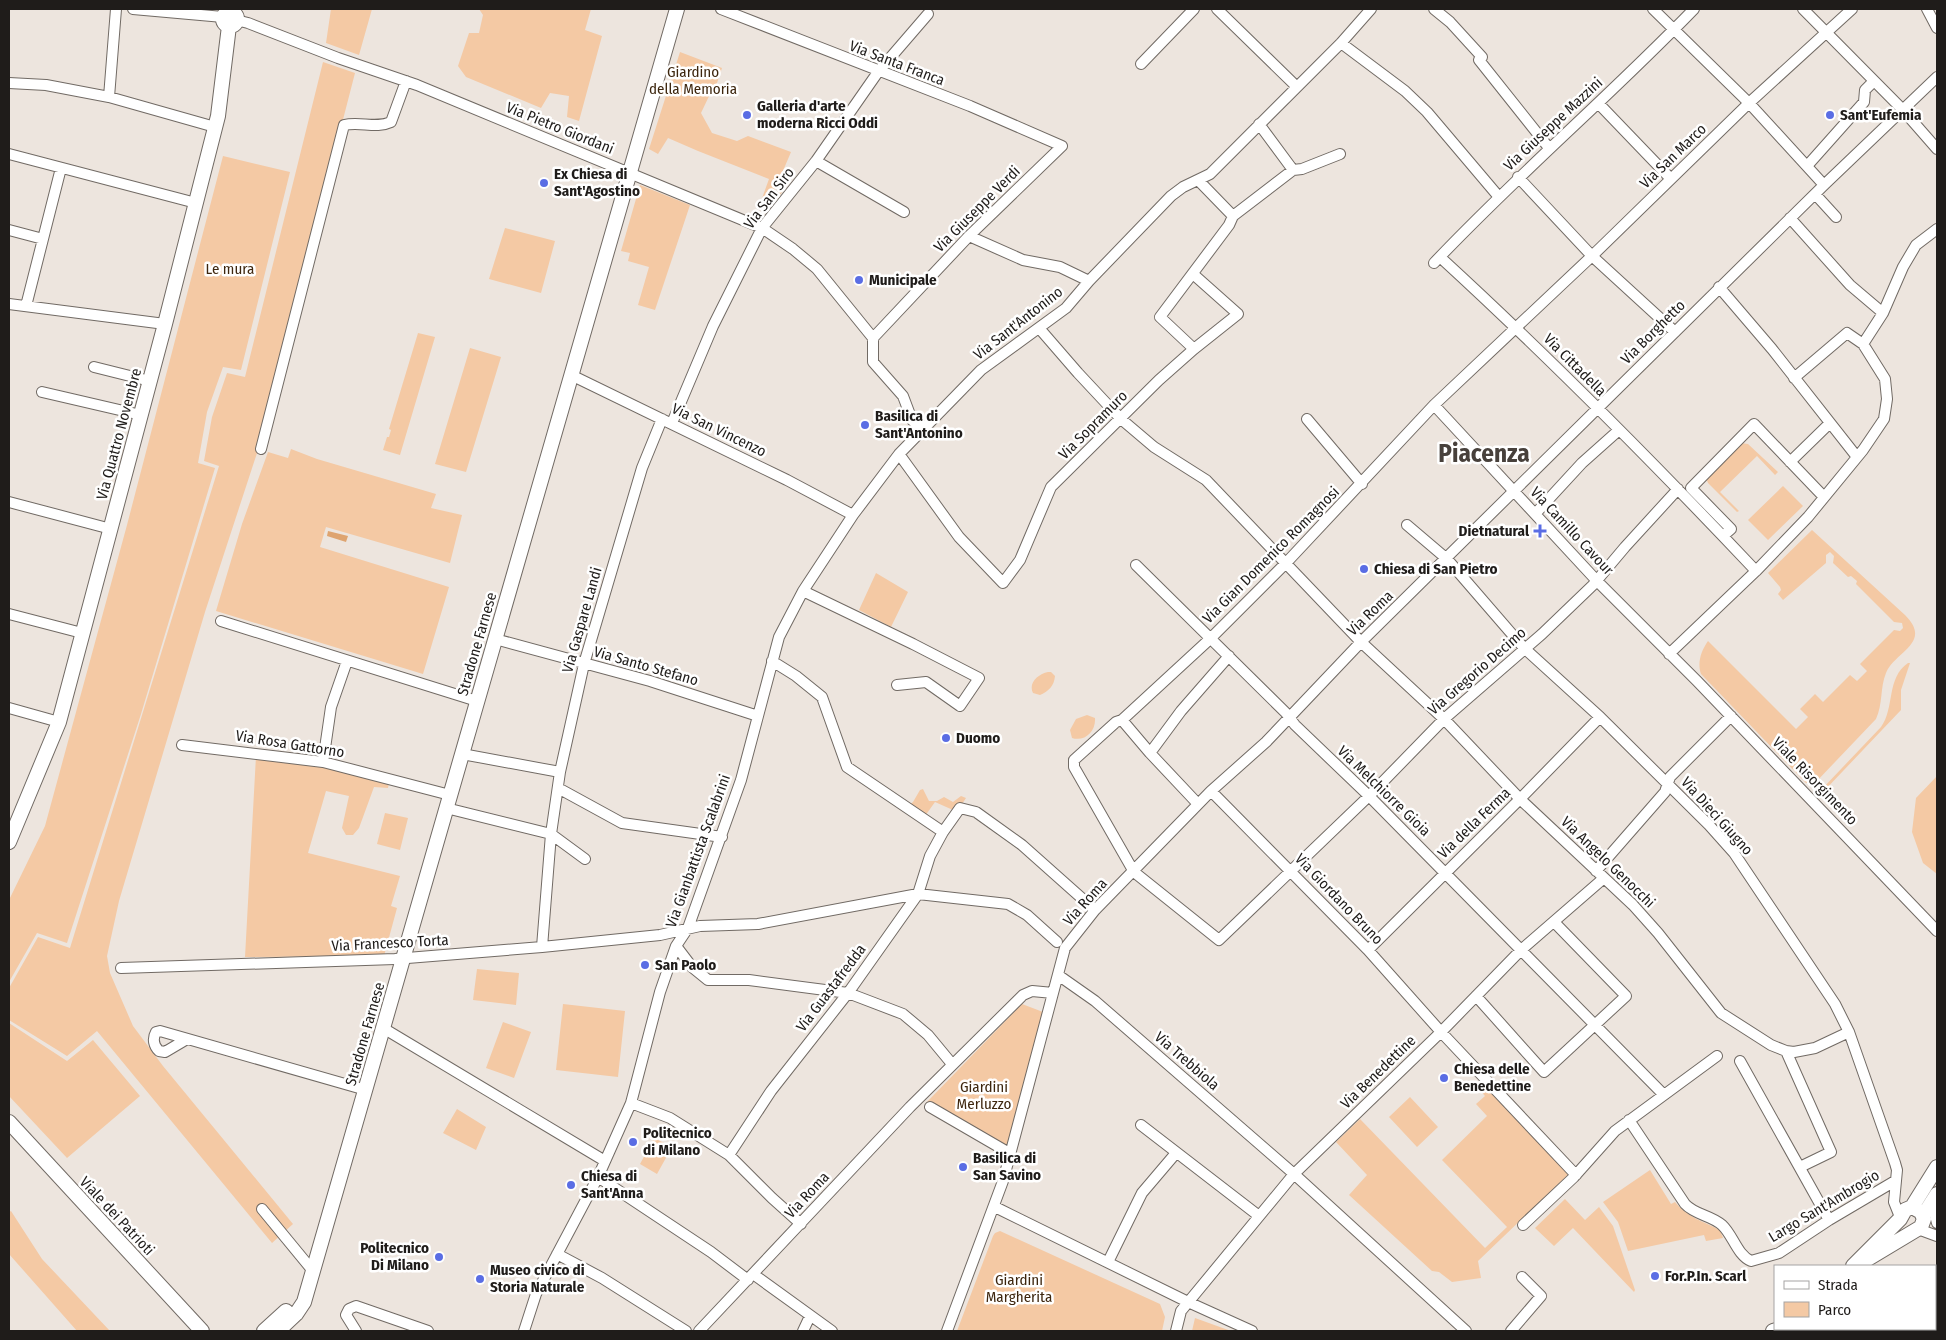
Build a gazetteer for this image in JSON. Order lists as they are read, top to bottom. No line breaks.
{"streets":{"street":["Via Santa Franca","Via Giuseppe Mazzini","Via Pietro Giordani","Via San Marco","Via San Siro","Via Giuseppe Verdi","Via Sant'Antonino","Via Borghetto","Via Cittadella","Via Sopramuro","Via San Vincenzo","Via Quattro Novembre","Via Camillo Cavour","Via Gian Domenico Romagnosi","Via Roma","Via Gaspare Landi","Stradone Farnese","Via Santo Stefano","Via Gregorio Decimo","Via Rosa Gattorno","Viale Risorgimento","Via Melchiorre Gioia","Via Dieci Giugno","Via della Ferma","Via Gianbattista Scalabrini","Via Angelo Genocchi","Via Giordano Bruno","Via Francesco Torta","Via Guastafredda","Via Trebbiola","Via Benedettine","Largo Sant'Ambrogio","Viale dei Patrioti"]},"crossings":[["Via Santa Franca","Via San Siro"],["Via Santa Franca","Via Giuseppe Verdi"],["Via Giuseppe Mazzini","Via Cittadella"],["Via Pietro Giordani","Via San Siro"],["Via Pietro Giordani","Via Giuseppe Verdi"],["Via Pietro Giordani","Via Quattro Novembre"],["Via Pietro Giordani","Stradone Farnese"],["Via San Marco","Via Cittadella"],["Via San Marco","Via Gian Domenico Romagnosi"],["Via San Siro","Via San Vincenzo"],["Via Sant'Antonino","Via Gianbattista Scalabrini"],["Via Sant'Antonino","Via Angelo Genocchi"],["Via Borghetto","Via Cittadella"],["Via Borghetto","Via Camillo Cavour"],["Via Borghetto","Via Roma"],["Via Cittadella","Via Gian Domenico Romagnosi"],["Via Cittadella","Via Gregorio Decimo"],["Via Sopramuro","Via Gianbattista Scalabrini"],["Via Sopramuro","Via Angelo Genocchi"],["Via San Vincenzo","Via Gaspare Landi"],["Via San Vincenzo","Stradone Farnese"],["Via San Vincenzo","Via Gianbattista Scalabrini"],["Via Camillo Cavour","Via Gian Domenico Romagnosi"],["Via Camillo Cavour","Via Roma"],["Via Camillo Cavour","Via Gregorio Decimo"],["Via Camillo Cavour","Viale Risorgimento"],["Via Gian Domenico Romagnosi","Via Roma"],["Via Gian Domenico Romagnosi","Via Gregorio Decimo"],["Via Gian Domenico Romagnosi","Via Melchiorre Gioia"],["Via Gian Domenico Romagnosi","Via Angelo Genocchi"],["Via Roma","Via Gregorio Decimo"],["Via Roma","Via Melchiorre Gioia"],["Via Roma","Via Dieci Giugno"],["Via Roma","Via Angelo Genocchi"],["Via Roma","Via Giordano Bruno"],["Via Roma","Via Guastafredda"],["Via Roma","Via Trebbiola"],["Via Gaspare Landi","Via Santo Stefano"],["Via Gaspare Landi","Via Rosa Gattorno"],["Via Gaspare Landi","Via Francesco Torta"],["Stradone Farnese","Via Santo Stefano"],["Stradone Farnese","Via Rosa Gattorno"],["Stradone Farnese","Via Francesco Torta"],["Via Santo Stefano","Via Gianbattista Scalabrini"],["Via Gregorio Decimo","Via Melchiorre Gioia"],["Via Gregorio Decimo","Via Dieci Giugno"],["Via Gregorio Decimo","Via Angelo Genocchi"],["Via Gregorio Decimo","Via Giordano Bruno"],["Via Melchiorre Gioia","Via della Ferma"],["Via Melchiorre Gioia","Via Benedettine"],["Via Dieci Giugno","Via della Ferma"],["Via Dieci Giugno","Via Angelo Genocchi"],["Via Dieci Giugno","Largo Sant'Ambrogio"],["Via della Ferma","Via Angelo Genocchi"],["Via della Ferma","Via Giordano Bruno"],["Via Gianbattista Scalabrini","Via Francesco Torta"],["Via Angelo Genocchi","Via Benedettine"],["Via Giordano Bruno","Via Benedettine"],["Via Francesco Torta","Via Guastafredda"],["Via Trebbiola","Via Benedettine"]],"districts":["Piacenza"],"parks":["Giardino della Memoria","Le mura","Giardini Merluzzo","Giardini Margherita"],"places":{"other":["Galleria d'arte moderna Ricci Oddi","Sant'Eufemia","Ex Chiesa di Sant'Agostino","Municipale","Basilica di Sant'Antonino","Chiesa di San Pietro","Duomo","San Paolo","Chiesa delle Benedettine","Politecnico di Milano","Basilica di San Savino","Chiesa di Sant'Anna","Politecnico Di Milano","For.P.In. Scarl","Museo civico di Storia Naturale"],"health":["Dietnatural"]},"legend":["Strada","Parco"]}
